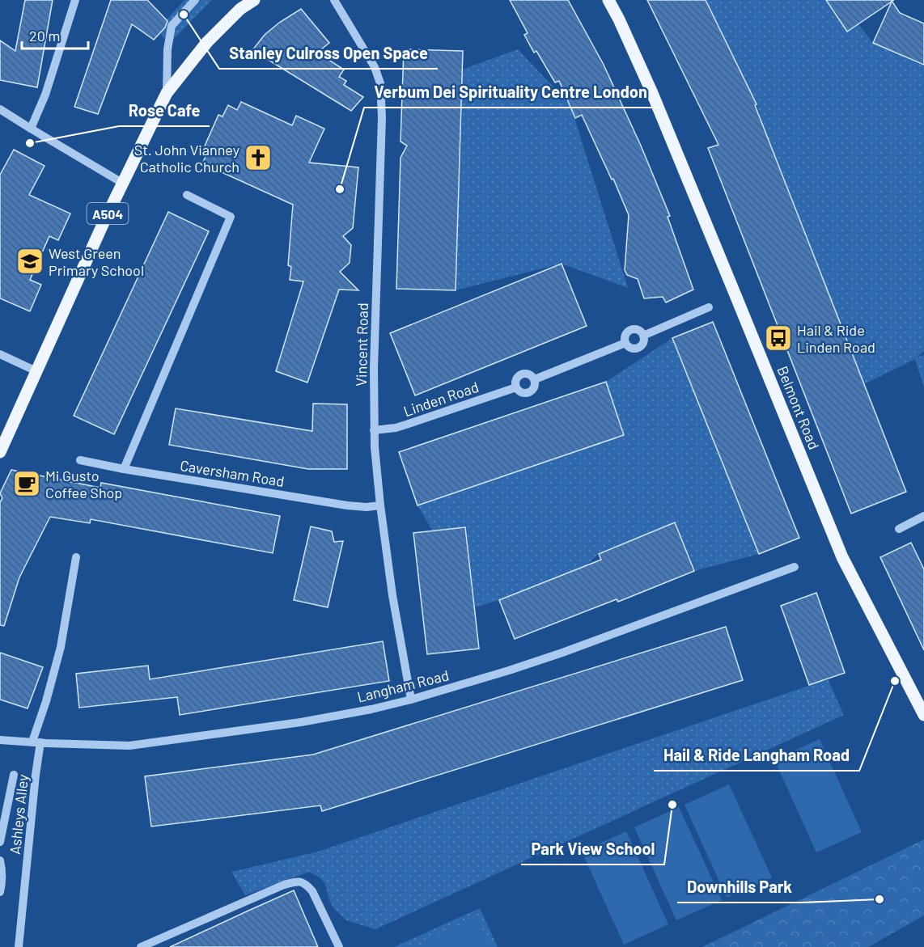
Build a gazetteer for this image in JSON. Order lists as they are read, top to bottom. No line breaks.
{"streets":{"main road":["A504","Belmont Road"],"street":["Vincent Road","Linden Road","Caversham Road","Langham Road","Ashleys Alley"]},"crossings":[["Vincent Road","Linden Road"],["Vincent Road","Caversham Road"],["Vincent Road","Langham Road"],["Langham Road","Ashleys Alley"]],"places":{"other":["Stanley Culross Open Space","Rose Cafe","Verbum Dei Spirituality Centre London","Hail & Ride Langham Road","Park View School","Downhills Park"],"church":["St. John Vianney Catholic Church"],"school or university":["West Green Primary School"],"bus stop":["Hail & Ride Linden Road"],"cafe":["Mi Gusto Coffee Shop"]},"scale_bar":"20 m"}
